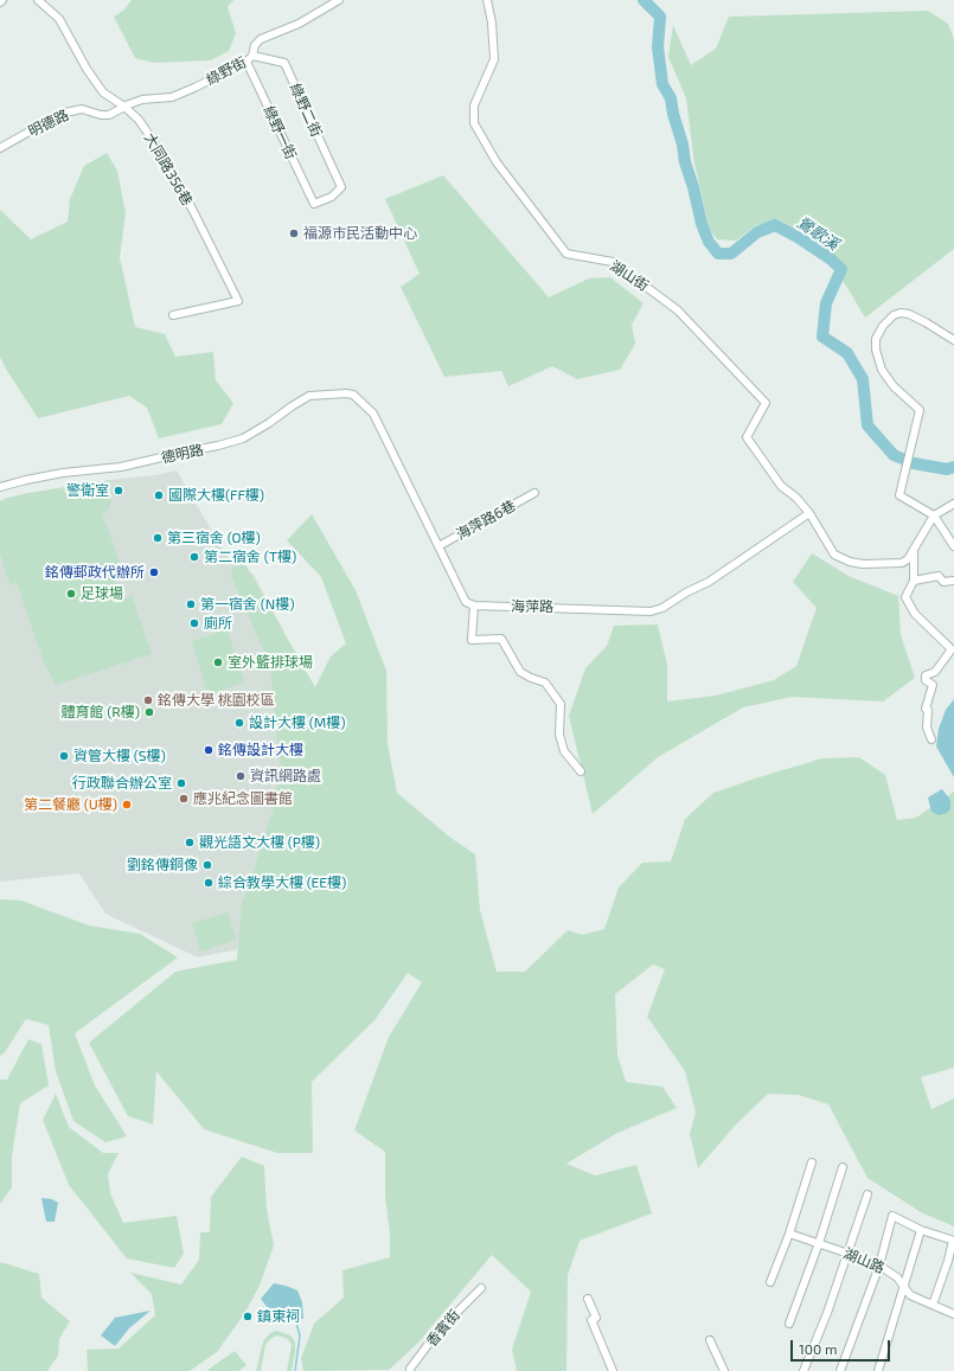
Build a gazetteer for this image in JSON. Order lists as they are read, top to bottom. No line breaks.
{"streets":{"street":["綠野街","綠野二街","明德路","綠野一街","大同路356巷","湖山街","德明路","海萍路6巷","海萍路","湖山路","香賓街"]},"crossings":[["綠野街","綠野二街"],["綠野街","明德路"],["綠野街","綠野一街"],["綠野街","大同路356巷"],["綠野二街","綠野一街"],["明德路","大同路356巷"],["湖山街","海萍路"],["德明路","海萍路6巷"]],"water":["鶯歌溪"],"places":["福源市民活動中心","警衛室","國際大樓(FF樓)","第三宿舍 (O樓)","第二宿舍 (T樓)","銘傳郵政代辦所","足球場","第一宿舍 (N樓)","廁所","室外籃排球場","銘傳大學 桃園校區","體育館 (R樓)","設計大樓 (M樓)","銘傳設計大樓","資管大樓 (S樓)","資訊網路處","行政聯合辦公室","應兆紀念圖書館","第二餐廳 (U樓)","觀光語文大樓 (P樓)","劉銘傳銅像","綜合教學大樓 (EE樓)","鎮東祠"],"scale_bar":"100 m"}
